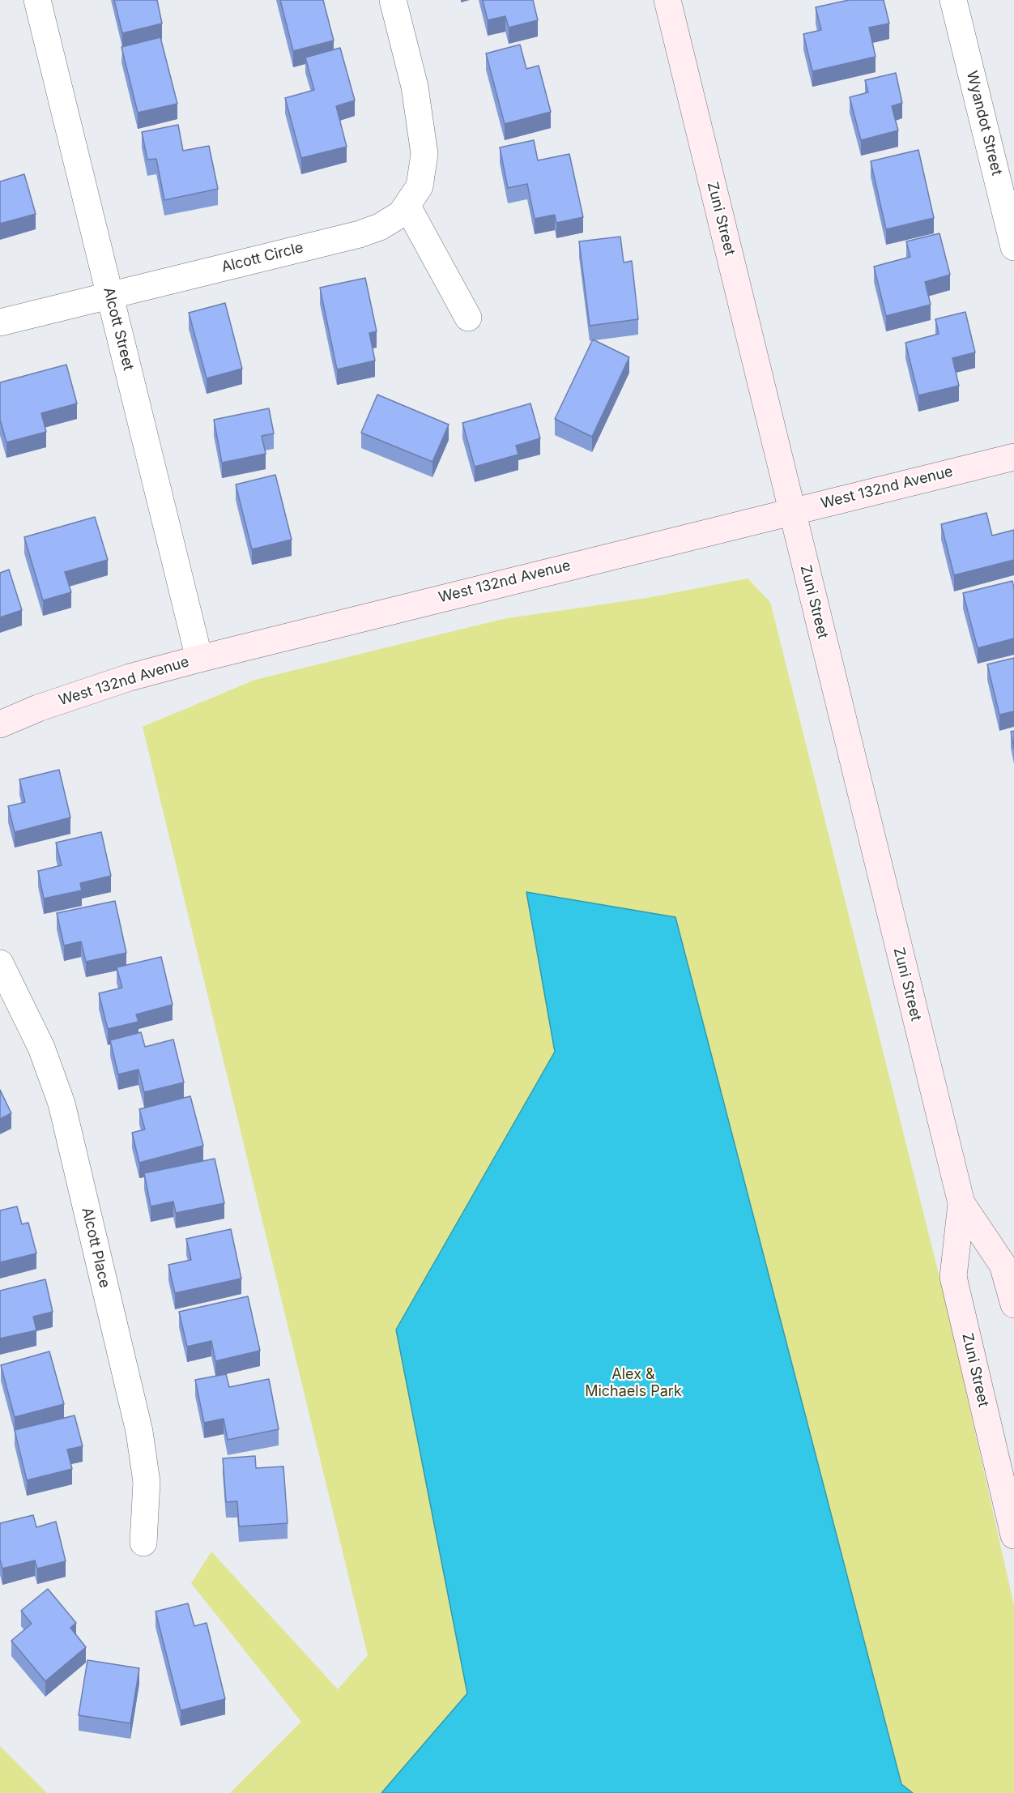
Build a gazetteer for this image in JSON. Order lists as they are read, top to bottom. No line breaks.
{"streets":{"main road":["Zuni Street","West 132nd Avenue"],"street":["Wyandot Street","Alcott Circle","Alcott Street","Alcott Place"]},"crossings":[["Zuni Street","West 132nd Avenue"],["Alcott Circle","Alcott Street"],["Alcott Street","West 132nd Avenue"]],"parks":["Alex & Michaels Park"]}
